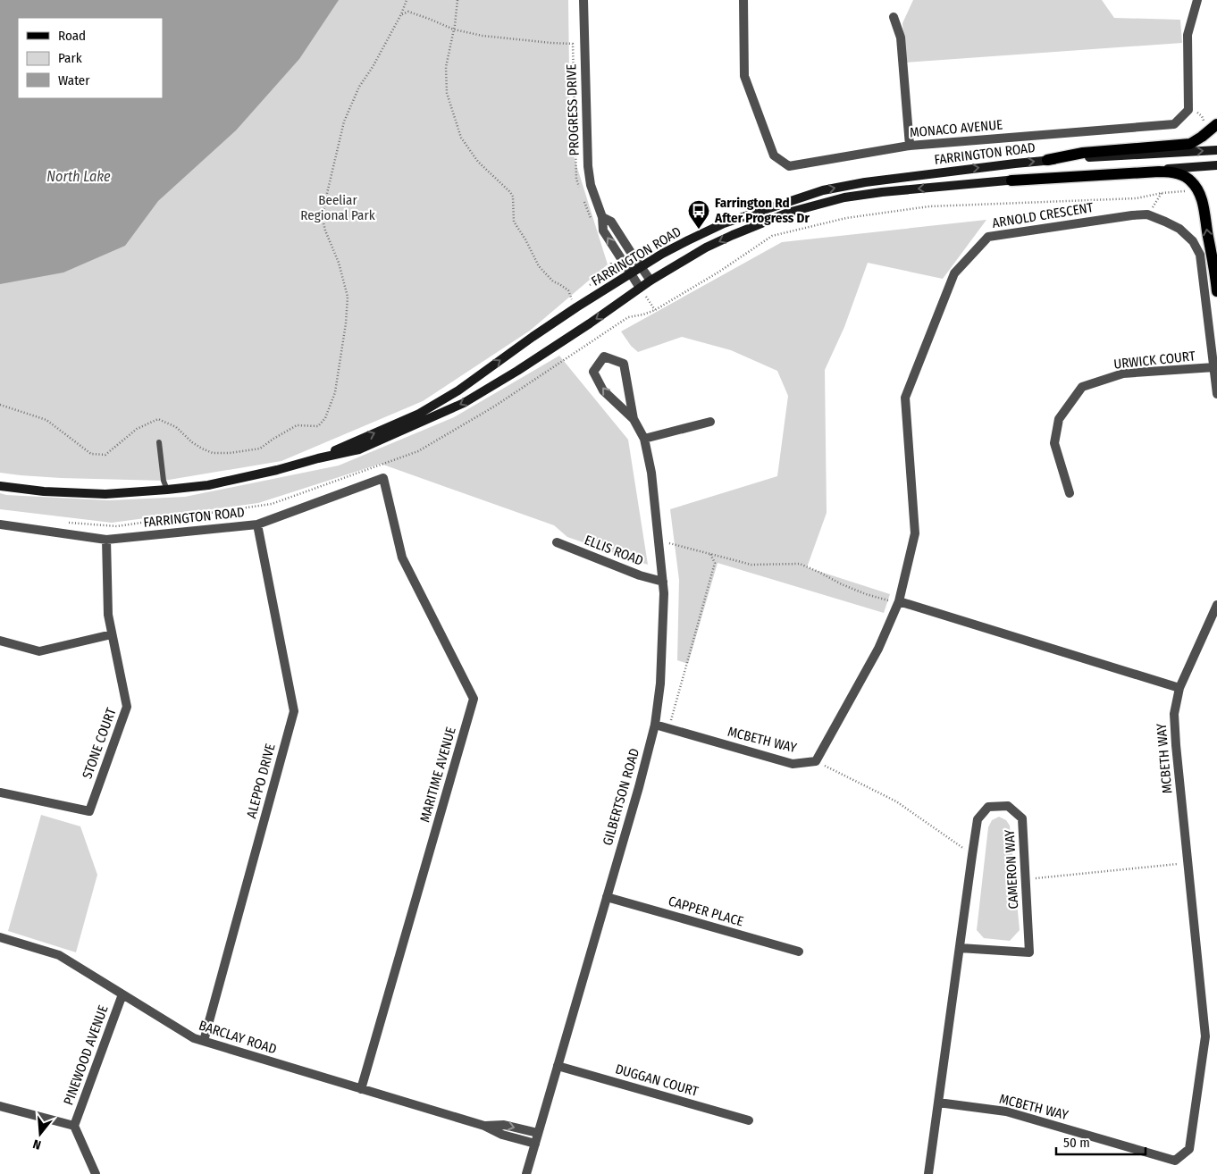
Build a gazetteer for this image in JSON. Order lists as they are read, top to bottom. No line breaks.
{"streets":{"main road":["FARRINGTON ROAD"],"street":["PROGRESS DRIVE","MONACO AVENUE","ARNOLD CRESCENT","URWICK COURT","ELLIS ROAD","MCBETH WAY","STONE COURT","MARITIME AVENUE","ALEPPO DRIVE","GILBERTSON ROAD","CAMERON WAY","CAPPER PLACE","BARCLAY ROAD","PINEWOOD AVENUE","DUGGAN COURT"]},"crossings":[["PROGRESS DRIVE","FARRINGTON ROAD"],["FARRINGTON ROAD","STONE COURT"],["FARRINGTON ROAD","MARITIME AVENUE"],["FARRINGTON ROAD","ALEPPO DRIVE"],["ARNOLD CRESCENT","URWICK COURT"],["ELLIS ROAD","GILBERTSON ROAD"],["MCBETH WAY","GILBERTSON ROAD"],["MCBETH WAY","CAMERON WAY"],["MARITIME AVENUE","BARCLAY ROAD"],["ALEPPO DRIVE","BARCLAY ROAD"],["GILBERTSON ROAD","CAPPER PLACE"],["GILBERTSON ROAD","BARCLAY ROAD"],["GILBERTSON ROAD","DUGGAN COURT"],["BARCLAY ROAD","PINEWOOD AVENUE"]],"water":["North Lake"],"parks":["Beeliar Regional Park"],"places":{"bus stop":["Farrington Rd After Progress Dr"]},"legend":["Road","Park","Water"],"scale_bar":"50 m","north":"bottom"}
